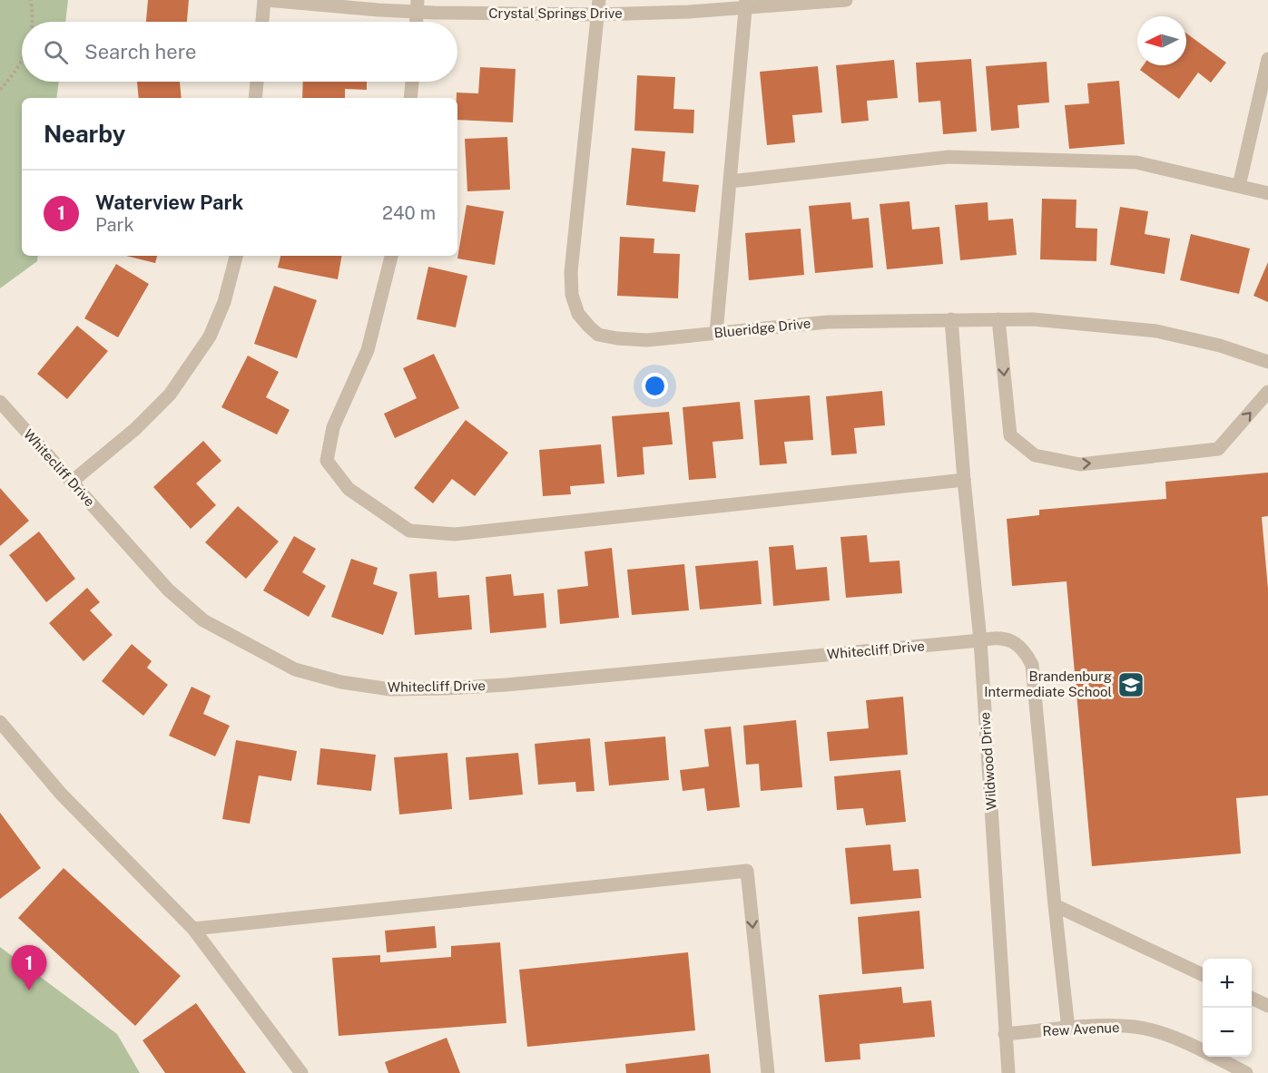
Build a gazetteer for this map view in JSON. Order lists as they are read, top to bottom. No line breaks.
{"streets":{"street":["Crystal Springs Drive","Blueridge Drive","Whitecliff Drive","Wildwood Drive","Rew Avenue"]},"crossings":[["Crystal Springs Drive","Blueridge Drive"],["Blueridge Drive","Wildwood Drive"],["Whitecliff Drive","Wildwood Drive"],["Whitecliff Drive","Rew Avenue"],["Wildwood Drive","Rew Avenue"]],"places":{"school or university":["Brandenburg Intermediate School"]},"north":"left","page":{"search":"Search here","heading":"Nearby","list":[{"mark":"1","name":"Waterview Park","note":"Park","value":"240 m"}],"pins":"1","map_buttons":["+","−"]}}
